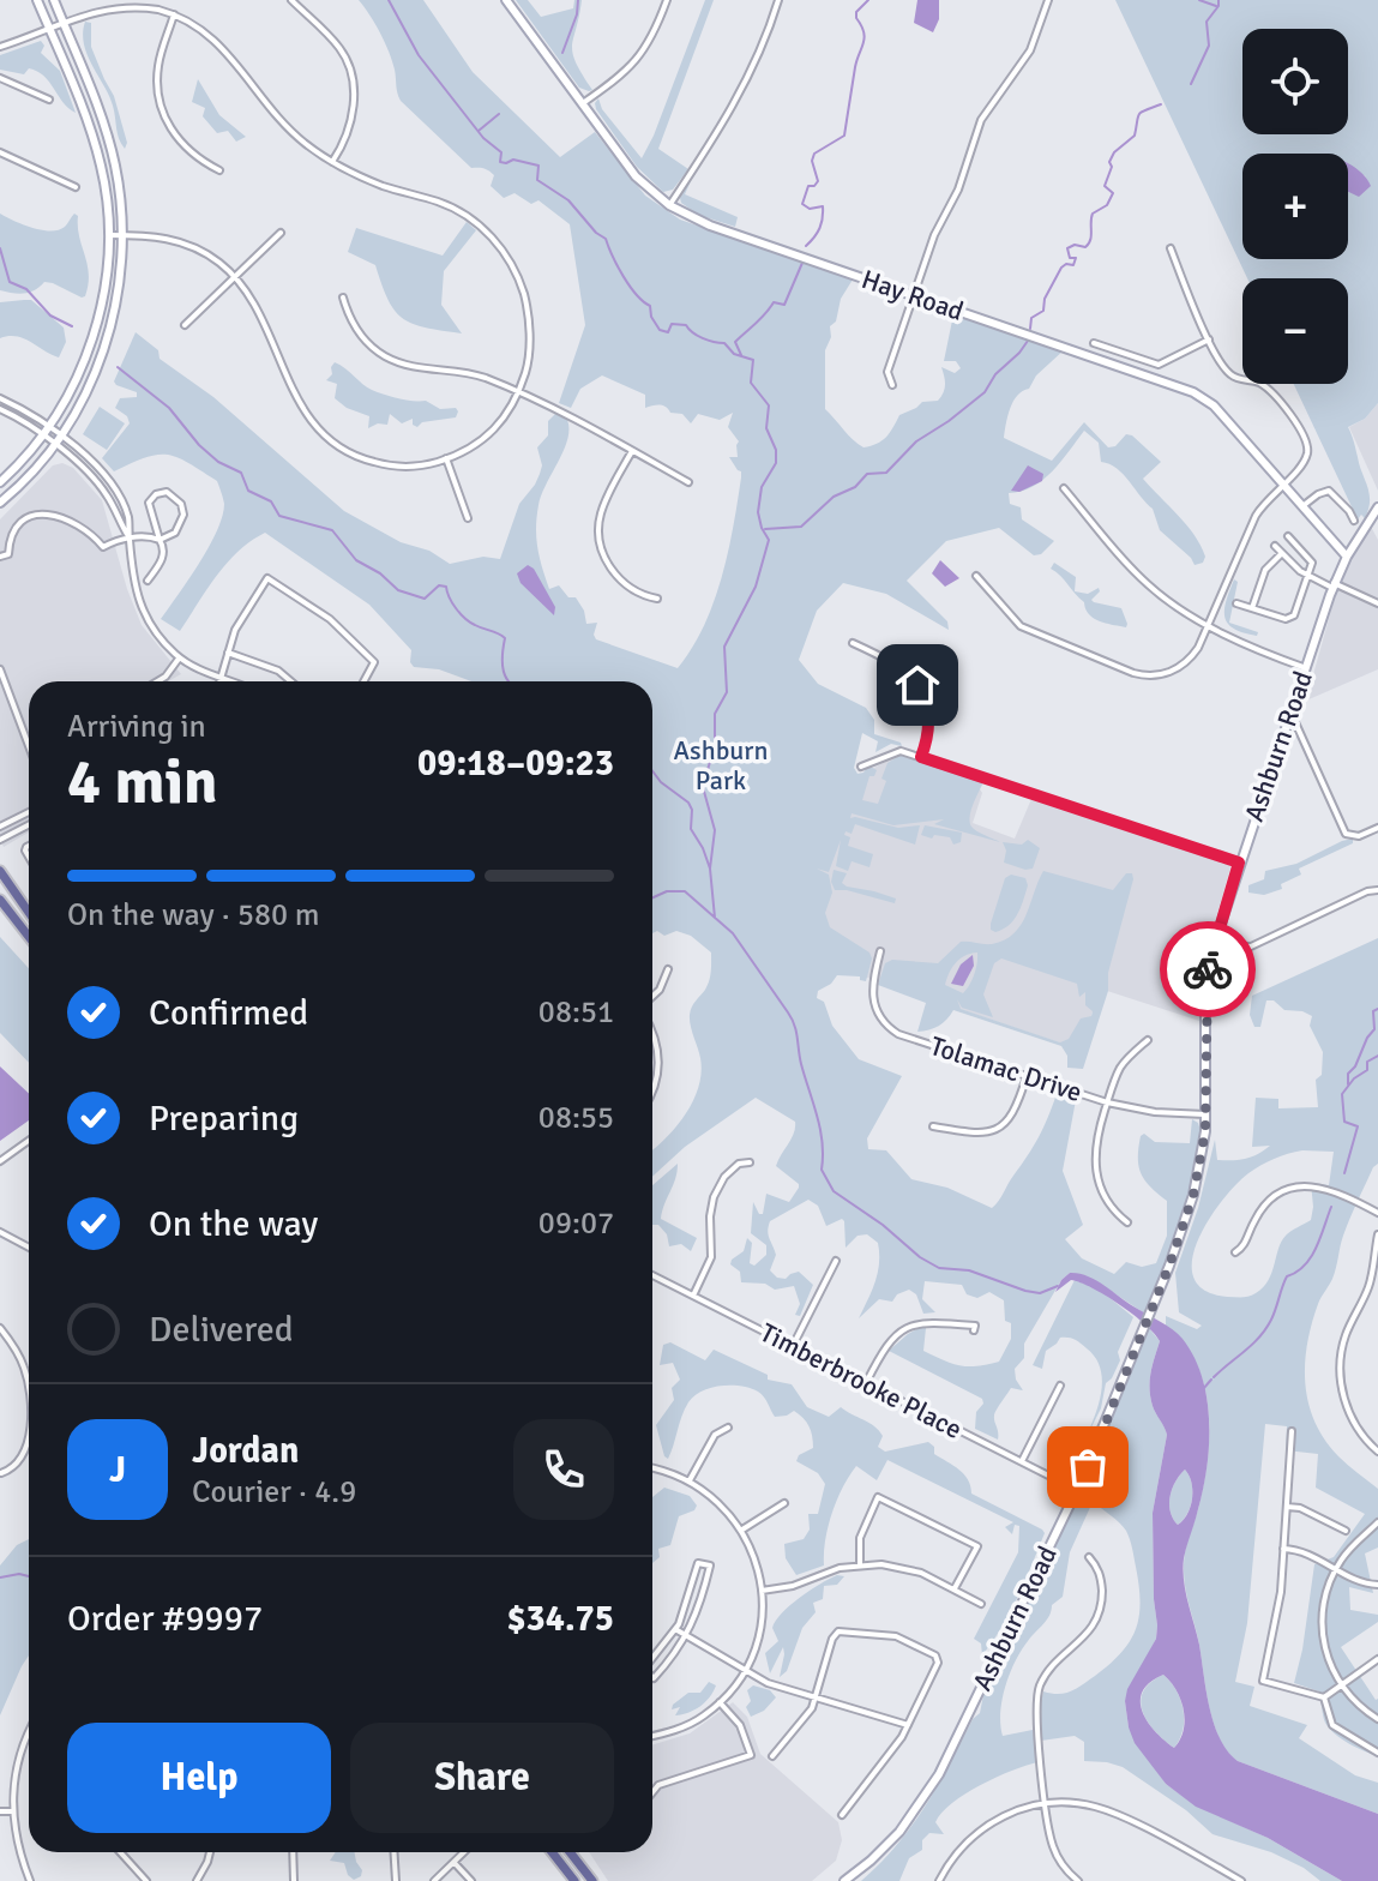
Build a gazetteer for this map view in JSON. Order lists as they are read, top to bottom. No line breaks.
{"streets":{"main road":["Hay Road","Ashburn Road"],"street":["Tolamac Drive","Timberbrooke Place"]},"crossings":[["Hay Road","Ashburn Road"],["Ashburn Road","Tolamac Drive"],["Ashburn Road","Timberbrooke Place"]],"parks":["Ashburn Park"],"page":{"map_buttons":["+","−"],"heading":["4 min","Arriving in","09:18–09:23"],"panel":["Jordan","Courier · 4.9","Order #9997","$34.75"],"bar":"On the way · 580 m","list":[["Confirmed","08:51"],["Preparing","08:55"],["On the way","09:07"],"Delivered"],"round":"J","buttons":["Help","Share"]}}
